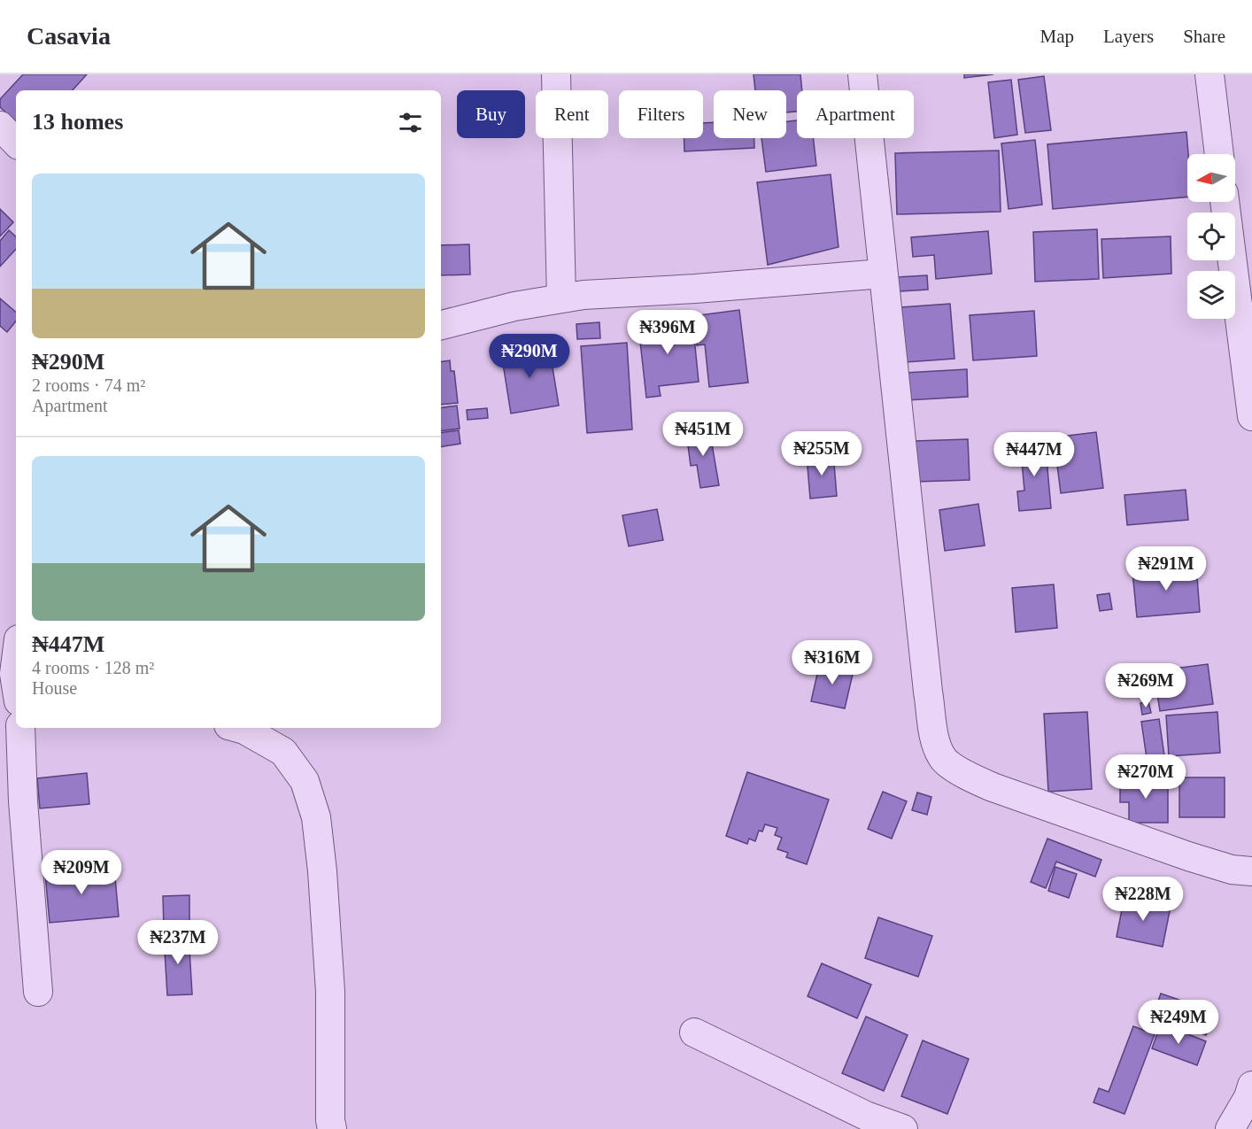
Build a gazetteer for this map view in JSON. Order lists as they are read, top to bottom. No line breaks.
{"north":"left","page":{"header":"Casavia","nav":["Map","Layers","Share"],"chip":["Buy","Rent","Filters","New","Apartment"],"heading":"13 homes","list":[{"name":"₦290M","note":"2 rooms · 74 m² · Apartment"},{"name":"₦447M","note":"4 rooms · 128 m² · House"}],"price":["₦396M","₦290M","₦451M","₦255M","₦447M","₦291M","₦316M","₦269M","₦270M","₦209M","₦228M","₦237M","₦249M"]}}
